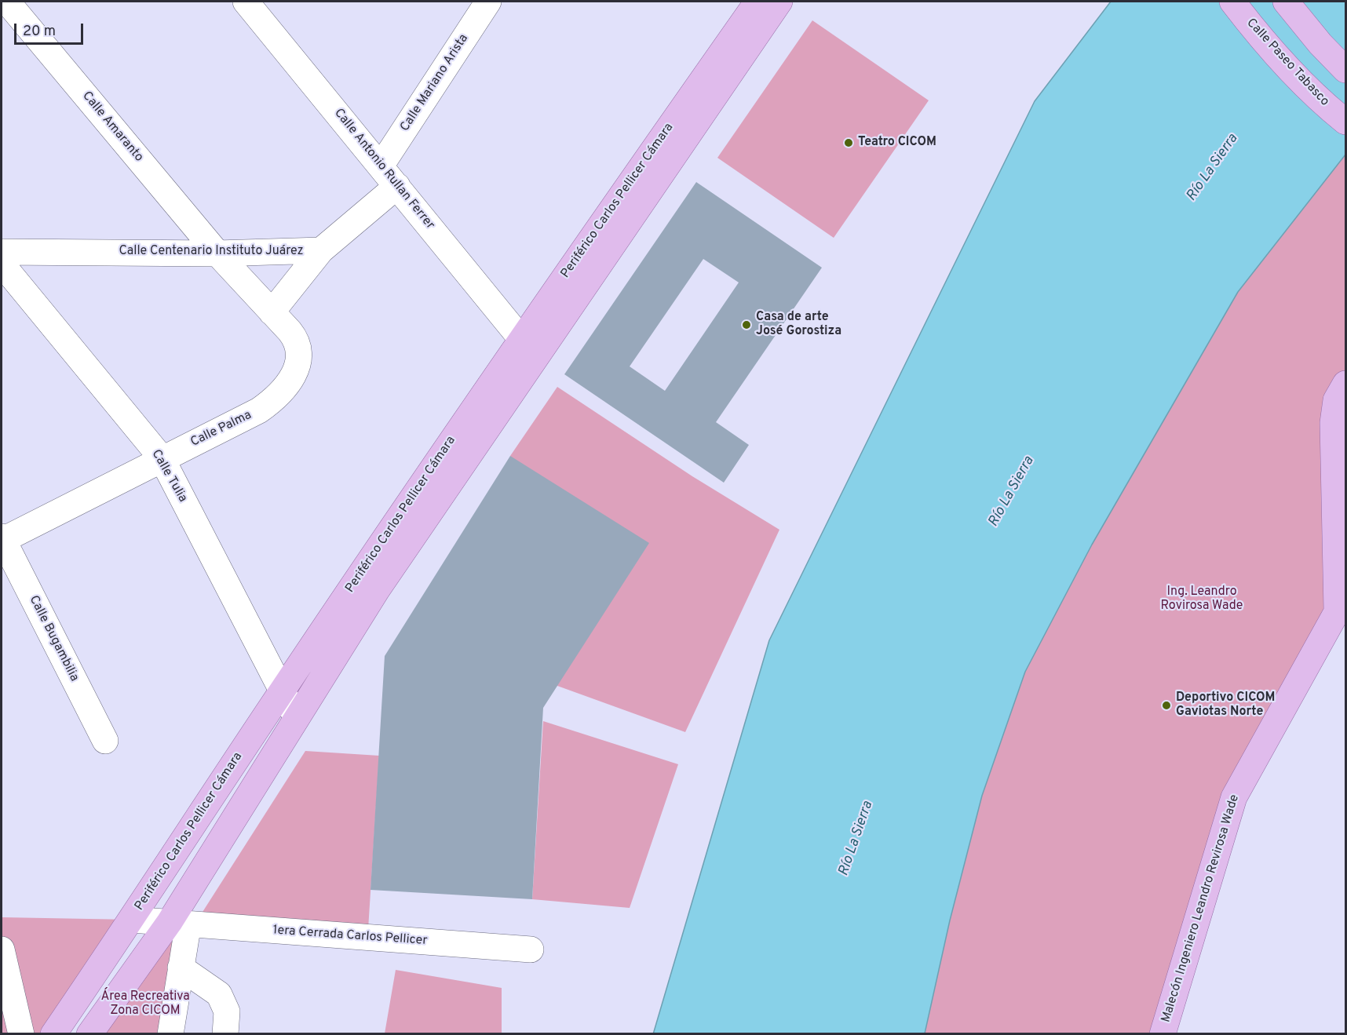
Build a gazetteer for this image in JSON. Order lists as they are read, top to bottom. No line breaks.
{"streets":{"main road":["Calle Paseo Tabasco","Periférico Carlos Pellicer Cámara","Malecón Ingeniero Leandro Revirosa Wade"],"street":["Calle Mariano Arista","Calle Amaranto","Calle Antonio Rullan Ferrer","Calle Centenario Instituto Juárez","Calle Palma","Calle Tulia","Calle Bugambilia","1era Cerrada Carlos Pellicer"]},"crossings":[["Calle Mariano Arista","Calle Antonio Rullan Ferrer"],["Calle Amaranto","Calle Centenario Instituto Juárez"],["Calle Amaranto","Calle Palma"],["Calle Antonio Rullan Ferrer","Periférico Carlos Pellicer Cámara"],["Calle Antonio Rullan Ferrer","Calle Centenario Instituto Juárez"],["Periférico Carlos Pellicer Cámara","Calle Tulia"],["Periférico Carlos Pellicer Cámara","1era Cerrada Carlos Pellicer"],["Calle Centenario Instituto Juárez","Calle Palma"],["Calle Palma","Calle Tulia"],["Calle Palma","Calle Bugambilia"]],"water":["Río La Sierra"],"parks":["Ing. Leandro Rovirosa Wade","Área Recreativa Zona CICOM"],"places":["Teatro CICOM","Casa de arte José Gorostiza","Deportivo CICOM Gaviotas Norte"],"scale_bar":"20 m"}
